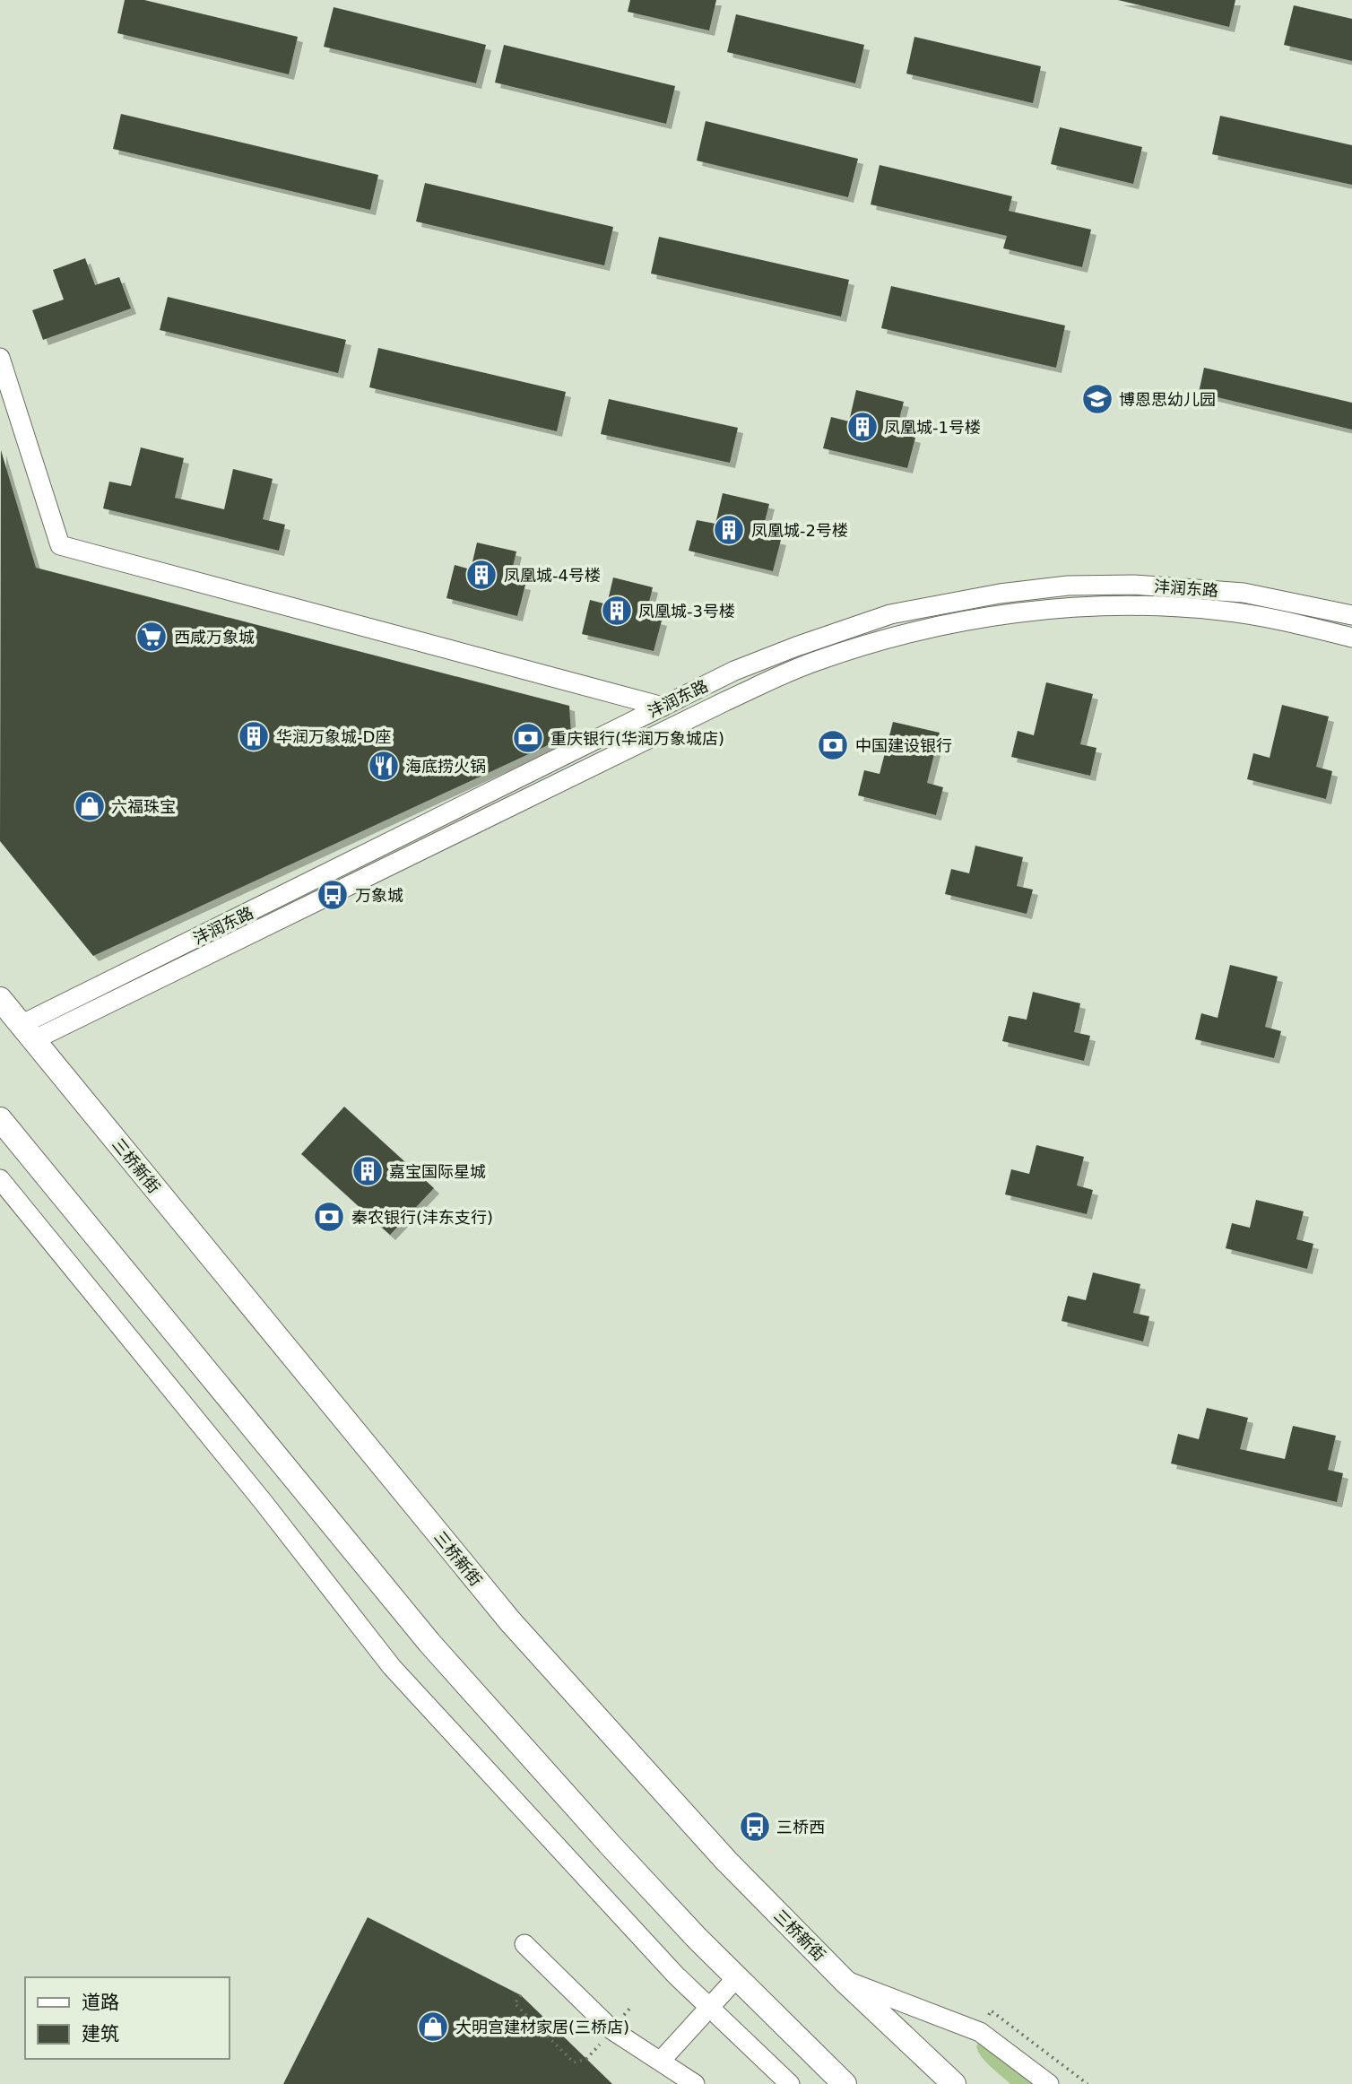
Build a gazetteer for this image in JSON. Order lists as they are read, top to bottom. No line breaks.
{"streets":{"main road":["三桥新街"],"street":["沣润东路"]},"crossings":[["沣润东路","三桥新街"]],"places":{"school or university":["博恩思幼儿园"],"building":["凤凰城-1号楼","凤凰城-2号楼","凤凰城-4号楼","凤凰城-3号楼","华润万象城-D座","嘉宝国际星城"],"supermarket":["西咸万象城"],"bank":["重庆银行(华润万象城店)","中国建设银行","秦农银行(沣东支行)"],"restaurant":["海底捞火锅"],"shop":["六福珠宝","大明宫建材家居(三桥店)"],"bus stop":["万象城","三桥西"]},"legend":["道路","建筑"]}
